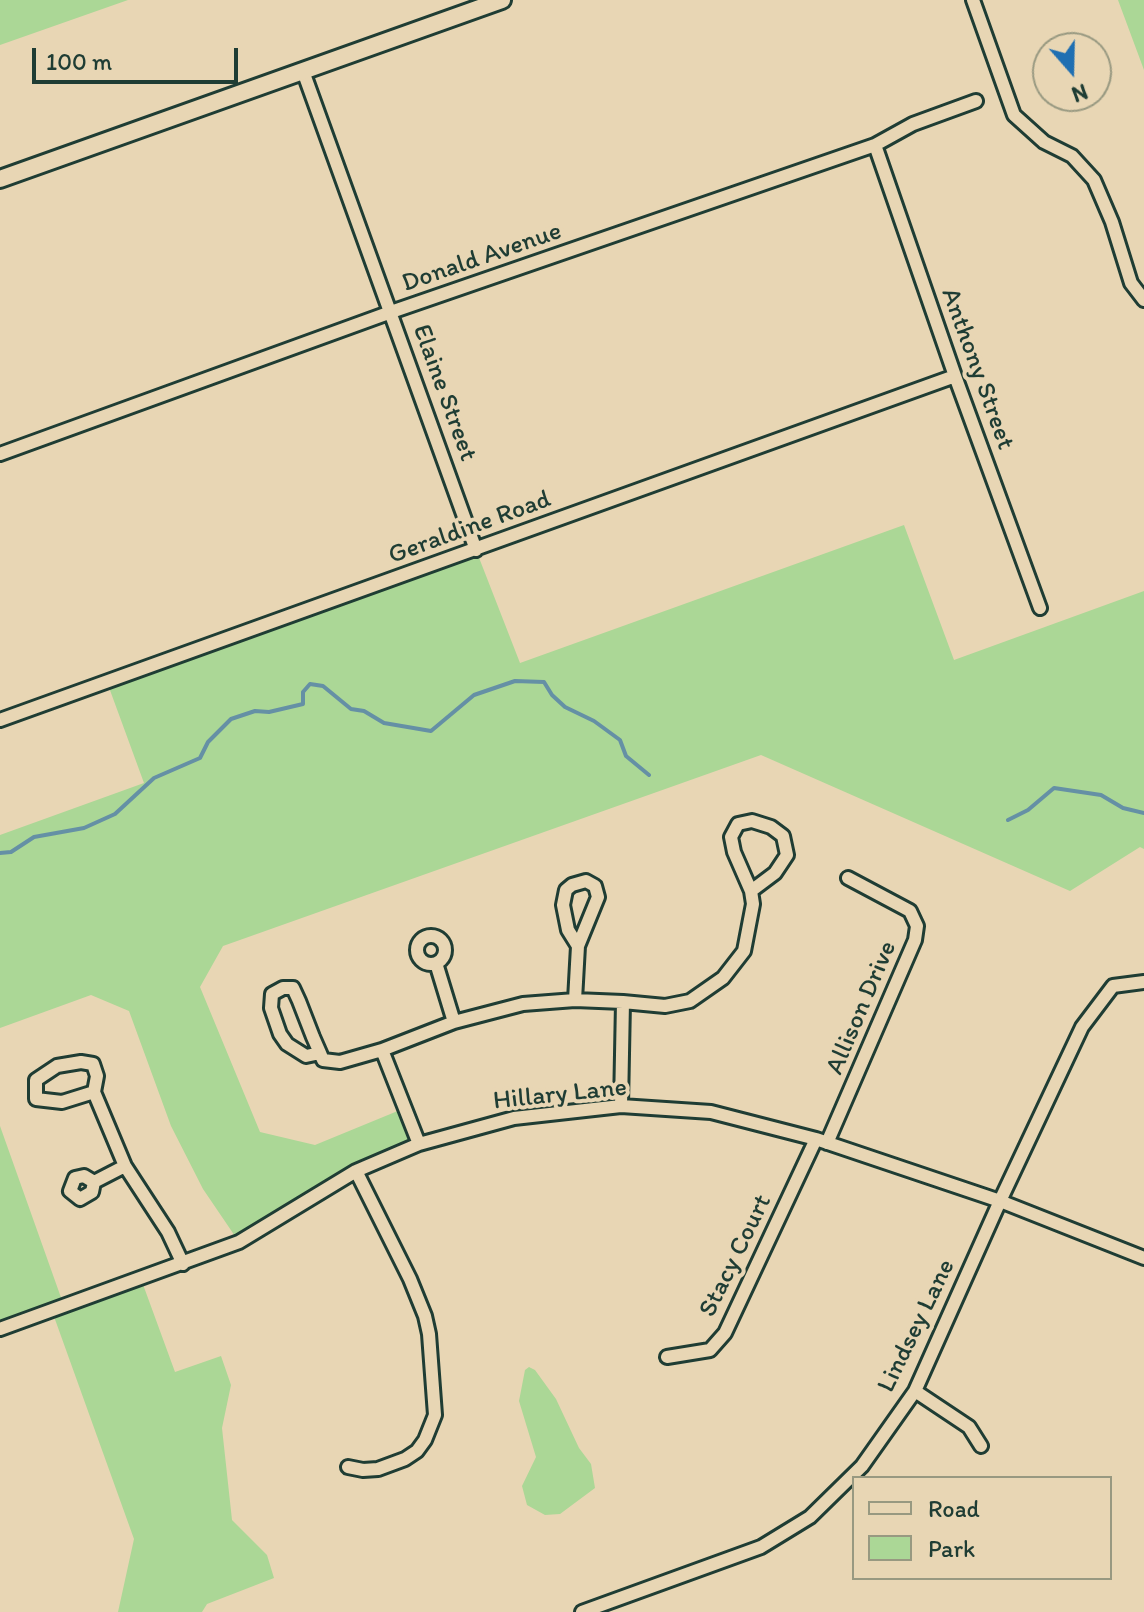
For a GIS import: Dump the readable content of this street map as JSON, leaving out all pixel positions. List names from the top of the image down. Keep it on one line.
{"streets":{"street":["Donald Avenue","Anthony Street","Elaine Street","Geraldine Road","Allison Drive","Hillary Lane","Stacy Court","Lindsey Lane"]},"crossings":[["Donald Avenue","Anthony Street"],["Donald Avenue","Elaine Street"],["Anthony Street","Geraldine Road"],["Elaine Street","Geraldine Road"],["Allison Drive","Hillary Lane"],["Allison Drive","Stacy Court"],["Hillary Lane","Stacy Court"],["Hillary Lane","Lindsey Lane"]],"legend":["Road","Park"],"scale_bar":"100 m","north":"bottom"}
